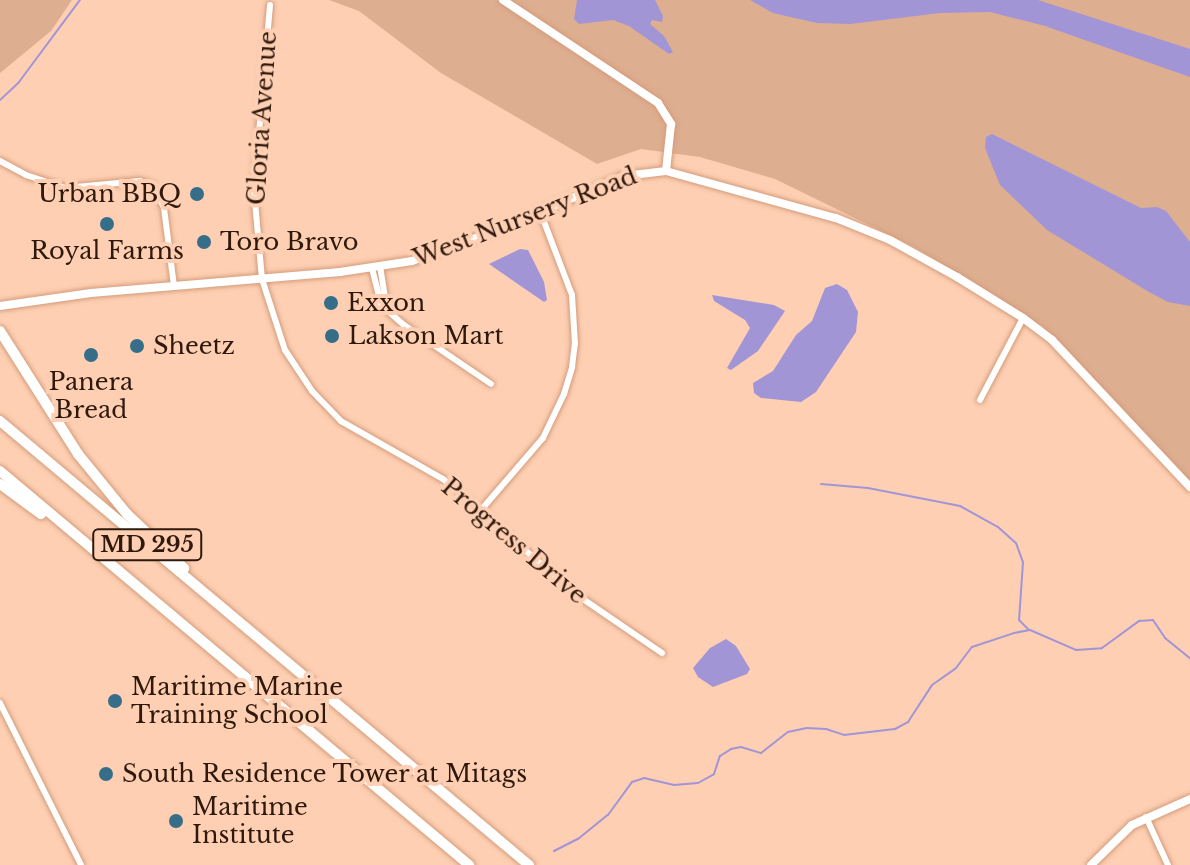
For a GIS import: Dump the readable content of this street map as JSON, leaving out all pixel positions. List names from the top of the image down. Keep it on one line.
{"streets":{"highway":["MD 295"],"main road":["West Nursery Road"],"street":["Gloria Avenue","Progress Drive"]},"crossings":[["Gloria Avenue","West Nursery Road"],["Gloria Avenue","Progress Drive"],["West Nursery Road","Progress Drive"]],"places":["Urban BBQ","Royal Farms","Toro Bravo","Exxon","Lakson Mart","Sheetz","Panera Bread","Maritime Marine Training School","South Residence Tower at Mitags","Maritime Institute"]}
